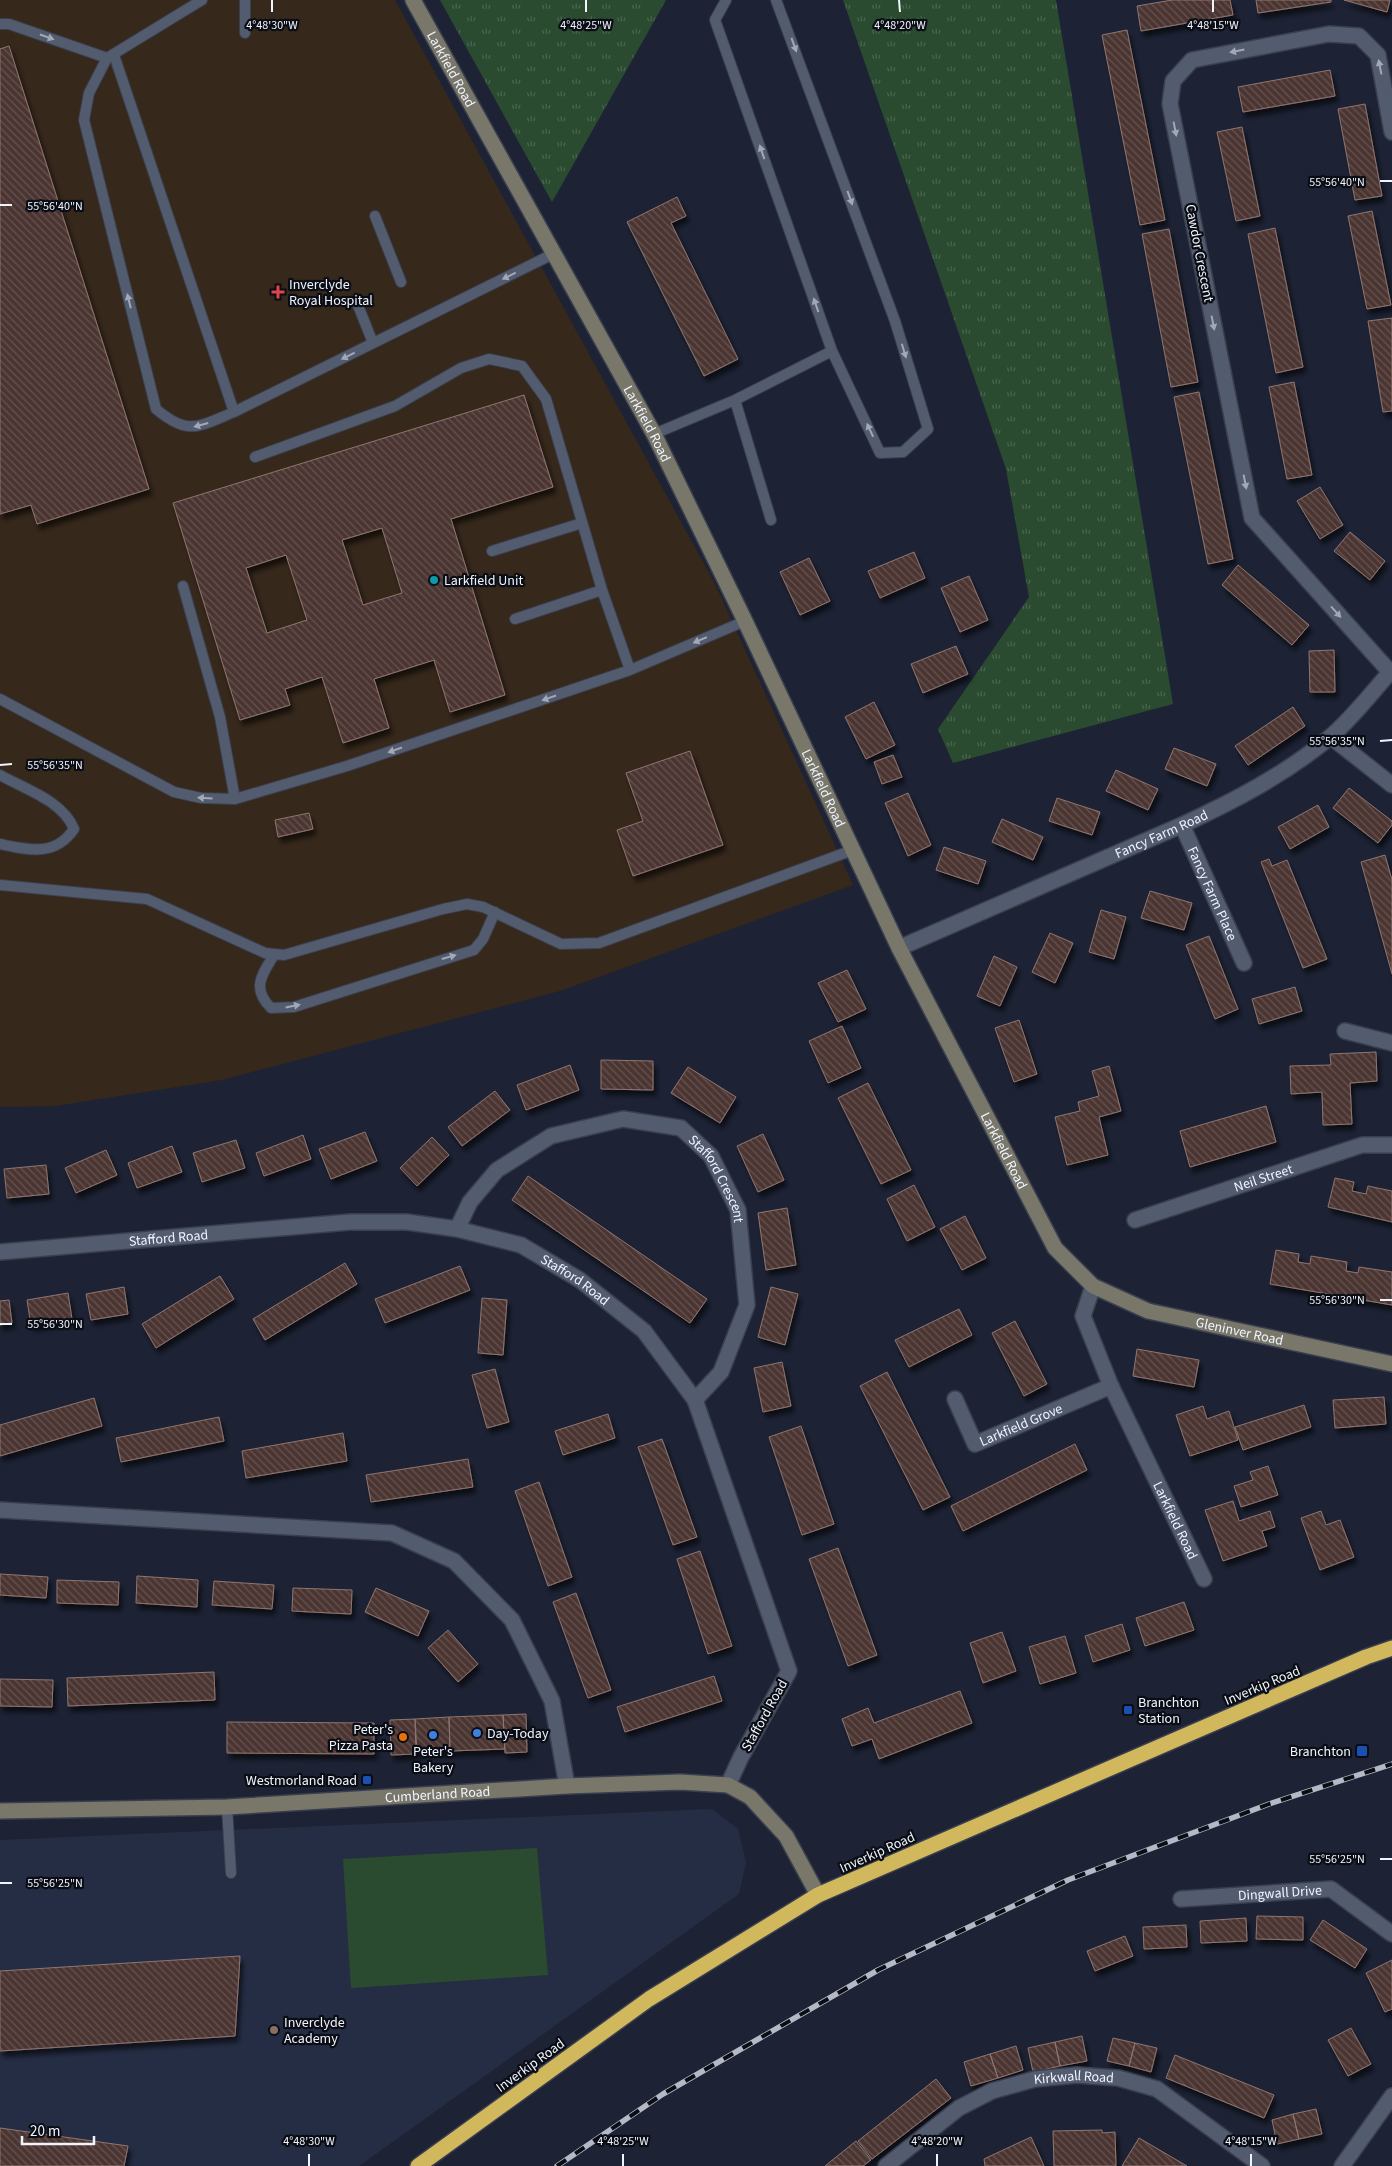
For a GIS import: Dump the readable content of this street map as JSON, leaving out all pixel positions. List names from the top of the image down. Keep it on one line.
{"streets":{"highway":["Inverkip Road"],"street":["Larkfield Road","Cawdor Crescent","Fancy Farm Road","Fancy Farm Place","Neil Street","Stafford Crescent","Stafford Road","Gleninver Road","Larkfield Grove","Cumberland Road","Dingwall Drive","Kirkwall Road"]},"crossings":[["Larkfield Road","Fancy Farm Road"],["Larkfield Road","Gleninver Road"],["Larkfield Road","Larkfield Grove"],["Cawdor Crescent","Fancy Farm Road"],["Fancy Farm Road","Fancy Farm Place"],["Stafford Crescent","Stafford Road"],["Stafford Road","Cumberland Road"],["Inverkip Road","Cumberland Road"]],"places":{"health":["Inverclyde Royal Hospital"],"other":["Larkfield Unit","Day-Today","Peter's Bakery","Peter's Pizza Pasta","Inverclyde Academy"],"transit":["Branchton Station","Branchton","Westmorland Road"]},"scale_bar":"20 m","coordinates":["4°48'30\"W","4°48'25\"W","4°48'20\"W","4°48'15\"W","55°56'40\"N","55°56'35\"N","55°56'30\"N","55°56'25\"N"]}
